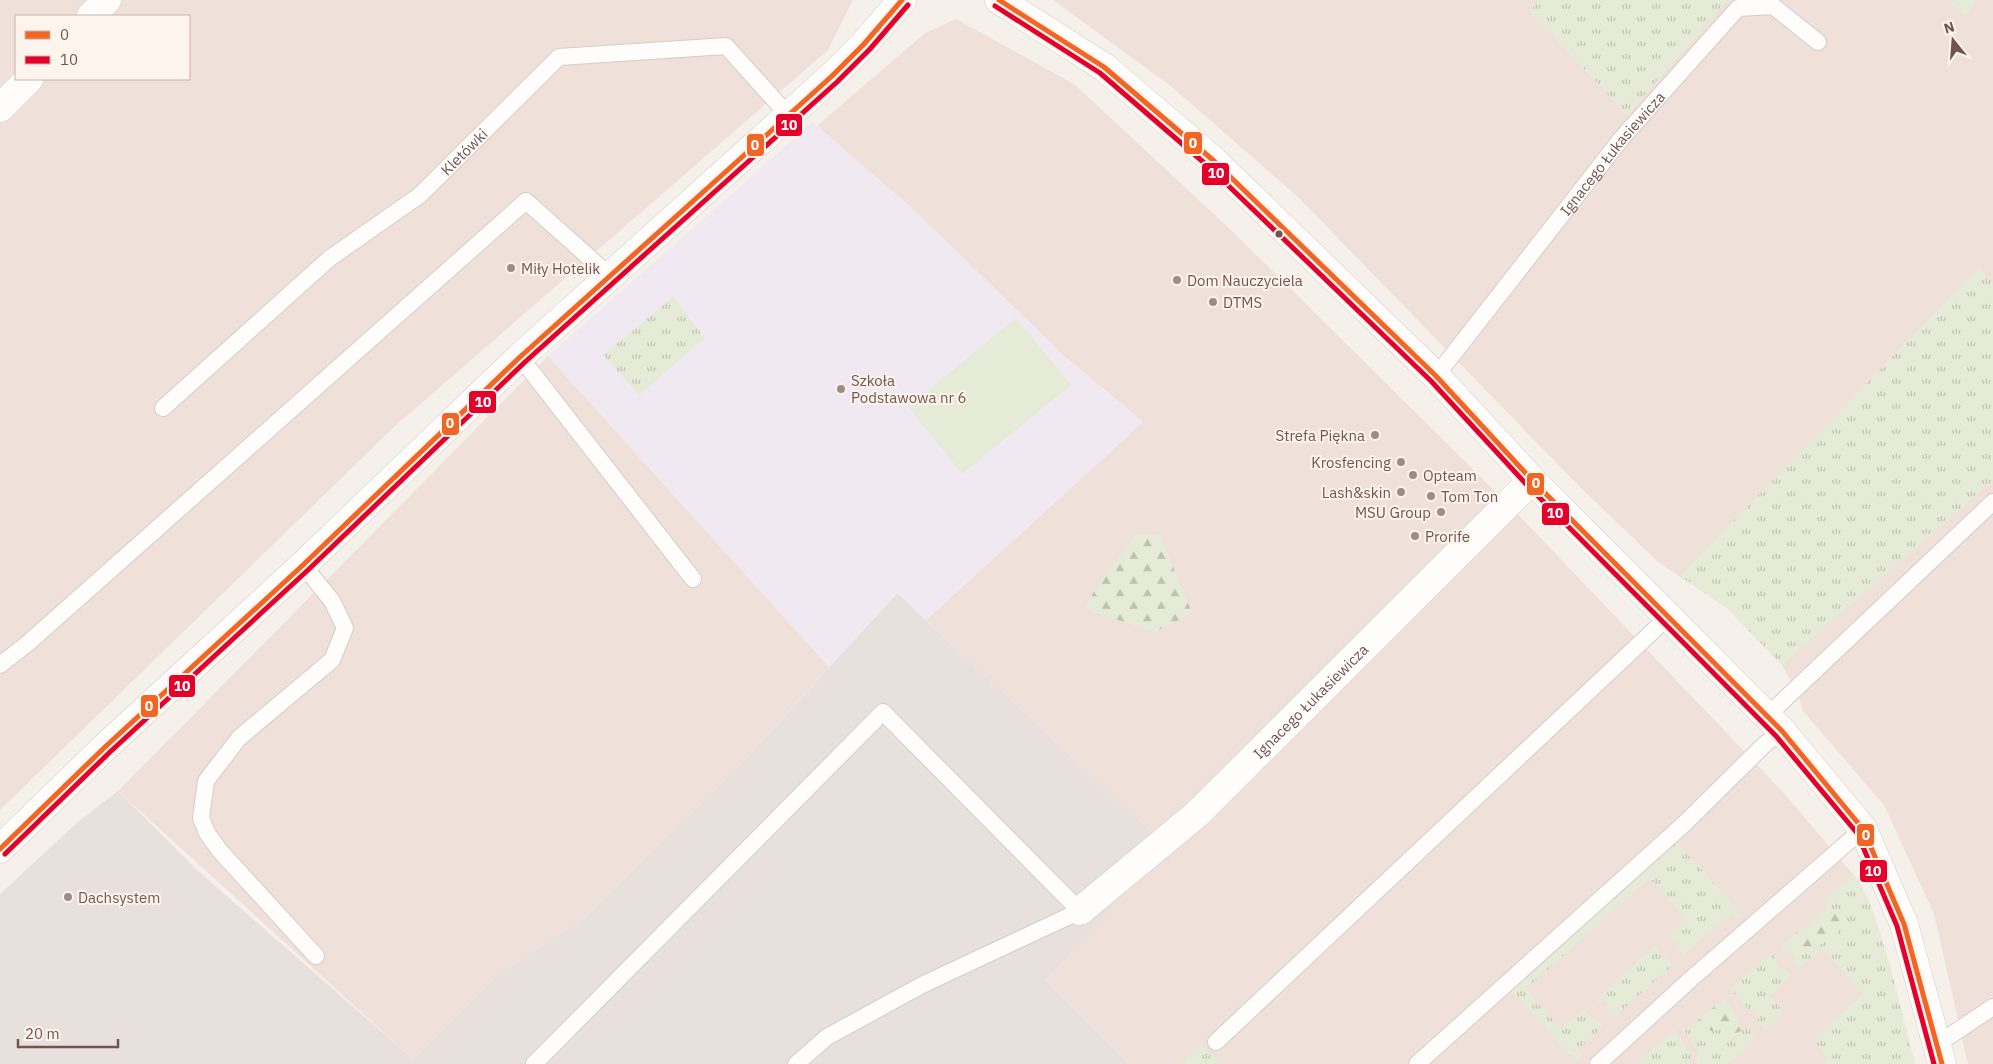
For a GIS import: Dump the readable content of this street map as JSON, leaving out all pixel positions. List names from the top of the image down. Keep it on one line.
{"streets":{"street":["Ignacego Łukasiewicza"],"lane":["Kletówki"]},"places":["Miły Hotelik","Dom Nauczyciela","DTMS","Szkoła Podstawowa nr 6","Strefa Piękna","Krosfencing","Opteam","Lash&skin","Tom Ton","MSU Group","Prorife","Dachsystem"],"lines":["transit line 0","transit line 10"],"legend":["0","10"],"scale_bar":"20 m","north":"top"}
